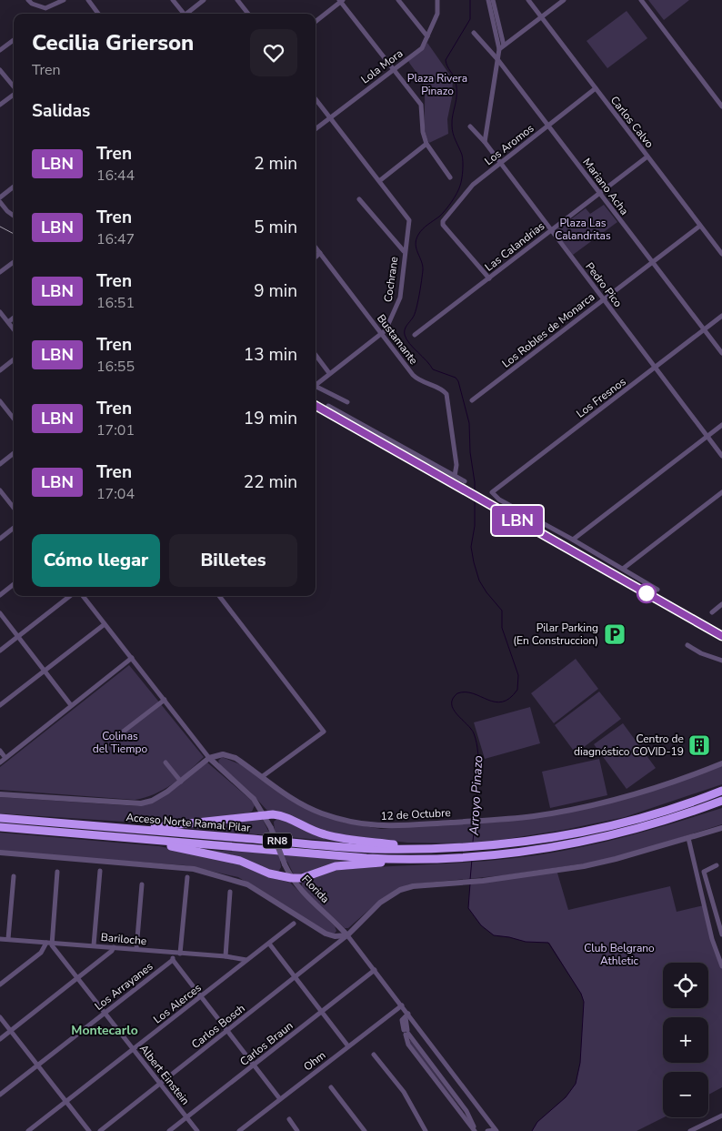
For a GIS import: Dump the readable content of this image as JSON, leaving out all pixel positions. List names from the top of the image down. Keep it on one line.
{"streets":{"highway":["Acceso Norte Ramal Pilar","RN8"],"street":["Lola Mora","Carlos Calvo","Los Aromos","Mariano Acha","Las Calandrias","Cochrane","Pedro Pico","Los Robles de Monarca","Bustamante","Los Fresnos","12 de Octubre","Florida","Bariloche","Los Arrayanes","Los Alerces","Carlos Bosch","Carlos Braun","Ohm","Albert Einstein"]},"crossings":[["Carlos Calvo","Los Aromos"],["Carlos Calvo","Las Calandrias"],["Carlos Calvo","Los Robles de Monarca"],["Los Aromos","Mariano Acha"],["Los Aromos","Las Calandrias"],["Los Aromos","Pedro Pico"],["Mariano Acha","Las Calandrias"],["Mariano Acha","Los Robles de Monarca"],["Mariano Acha","Los Fresnos"],["Las Calandrias","Pedro Pico"],["Cochrane","Bustamante"],["Pedro Pico","Los Robles de Monarca"],["Pedro Pico","Los Fresnos"],["12 de Octubre","Florida"],["Florida","Carlos Bosch"],["Florida","Carlos Braun"],["Florida","Ohm"],["Bariloche","Los Alerces"],["Bariloche","Albert Einstein"],["Los Arrayanes","Albert Einstein"],["Los Alerces","Albert Einstein"],["Carlos Bosch","Albert Einstein"],["Carlos Braun","Albert Einstein"]],"districts":["Montecarlo"],"water":["Arroyo Pinazo"],"parks":["Plaza Rivera Pinazo","Plaza Las Calandritas","Colinas del Tiempo","Club Belgrano Athletic"],"places":{"parking":["Pilar Parking (En Construccion)"],"building":["Centro de diagnóstico COVID-19"]},"page":{"on_map":"LBN","heading":[["Cecilia Grierson","Tren"],"Salidas"],"list":[{"mark":"LBN","name":"Tren","note":"16:44","value":"2 min"},{"mark":"LBN","name":"Tren","note":"16:47","value":"5 min"},{"mark":"LBN","name":"Tren","note":"16:51","value":"9 min"},{"mark":"LBN","name":"Tren","note":"16:55","value":"13 min"},{"mark":"LBN","name":"Tren","note":"17:01","value":"19 min"},{"mark":"LBN","name":"Tren","note":"17:04","value":"22 min"}],"buttons":["Cómo llegar","Billetes"],"map_buttons":["+","−"]}}
